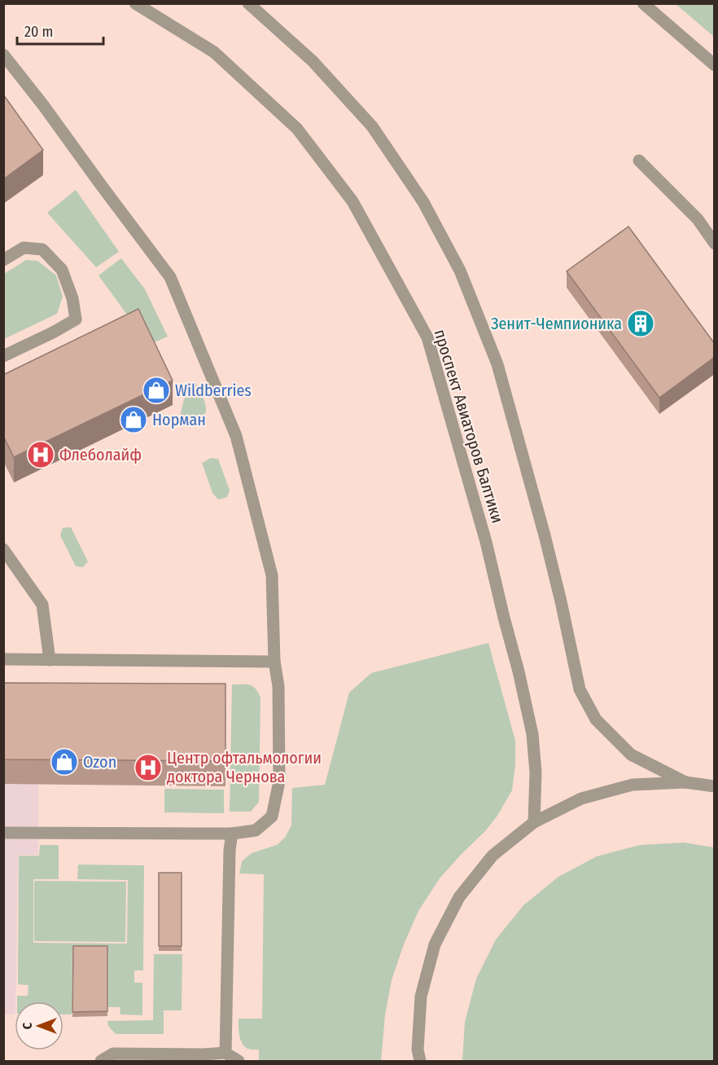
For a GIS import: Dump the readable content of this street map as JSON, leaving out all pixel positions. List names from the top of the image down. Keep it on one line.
{"streets":{"street":["проспект Авиаторов Балтики"]},"places":{"building":["Зенит-Чемпионика"],"shop":["Wildberries","Норман","Ozon"],"hospital":["Флеболайф","Центр офтальмологии доктора Чернова"]},"scale_bar":"20 m","north":"left"}
